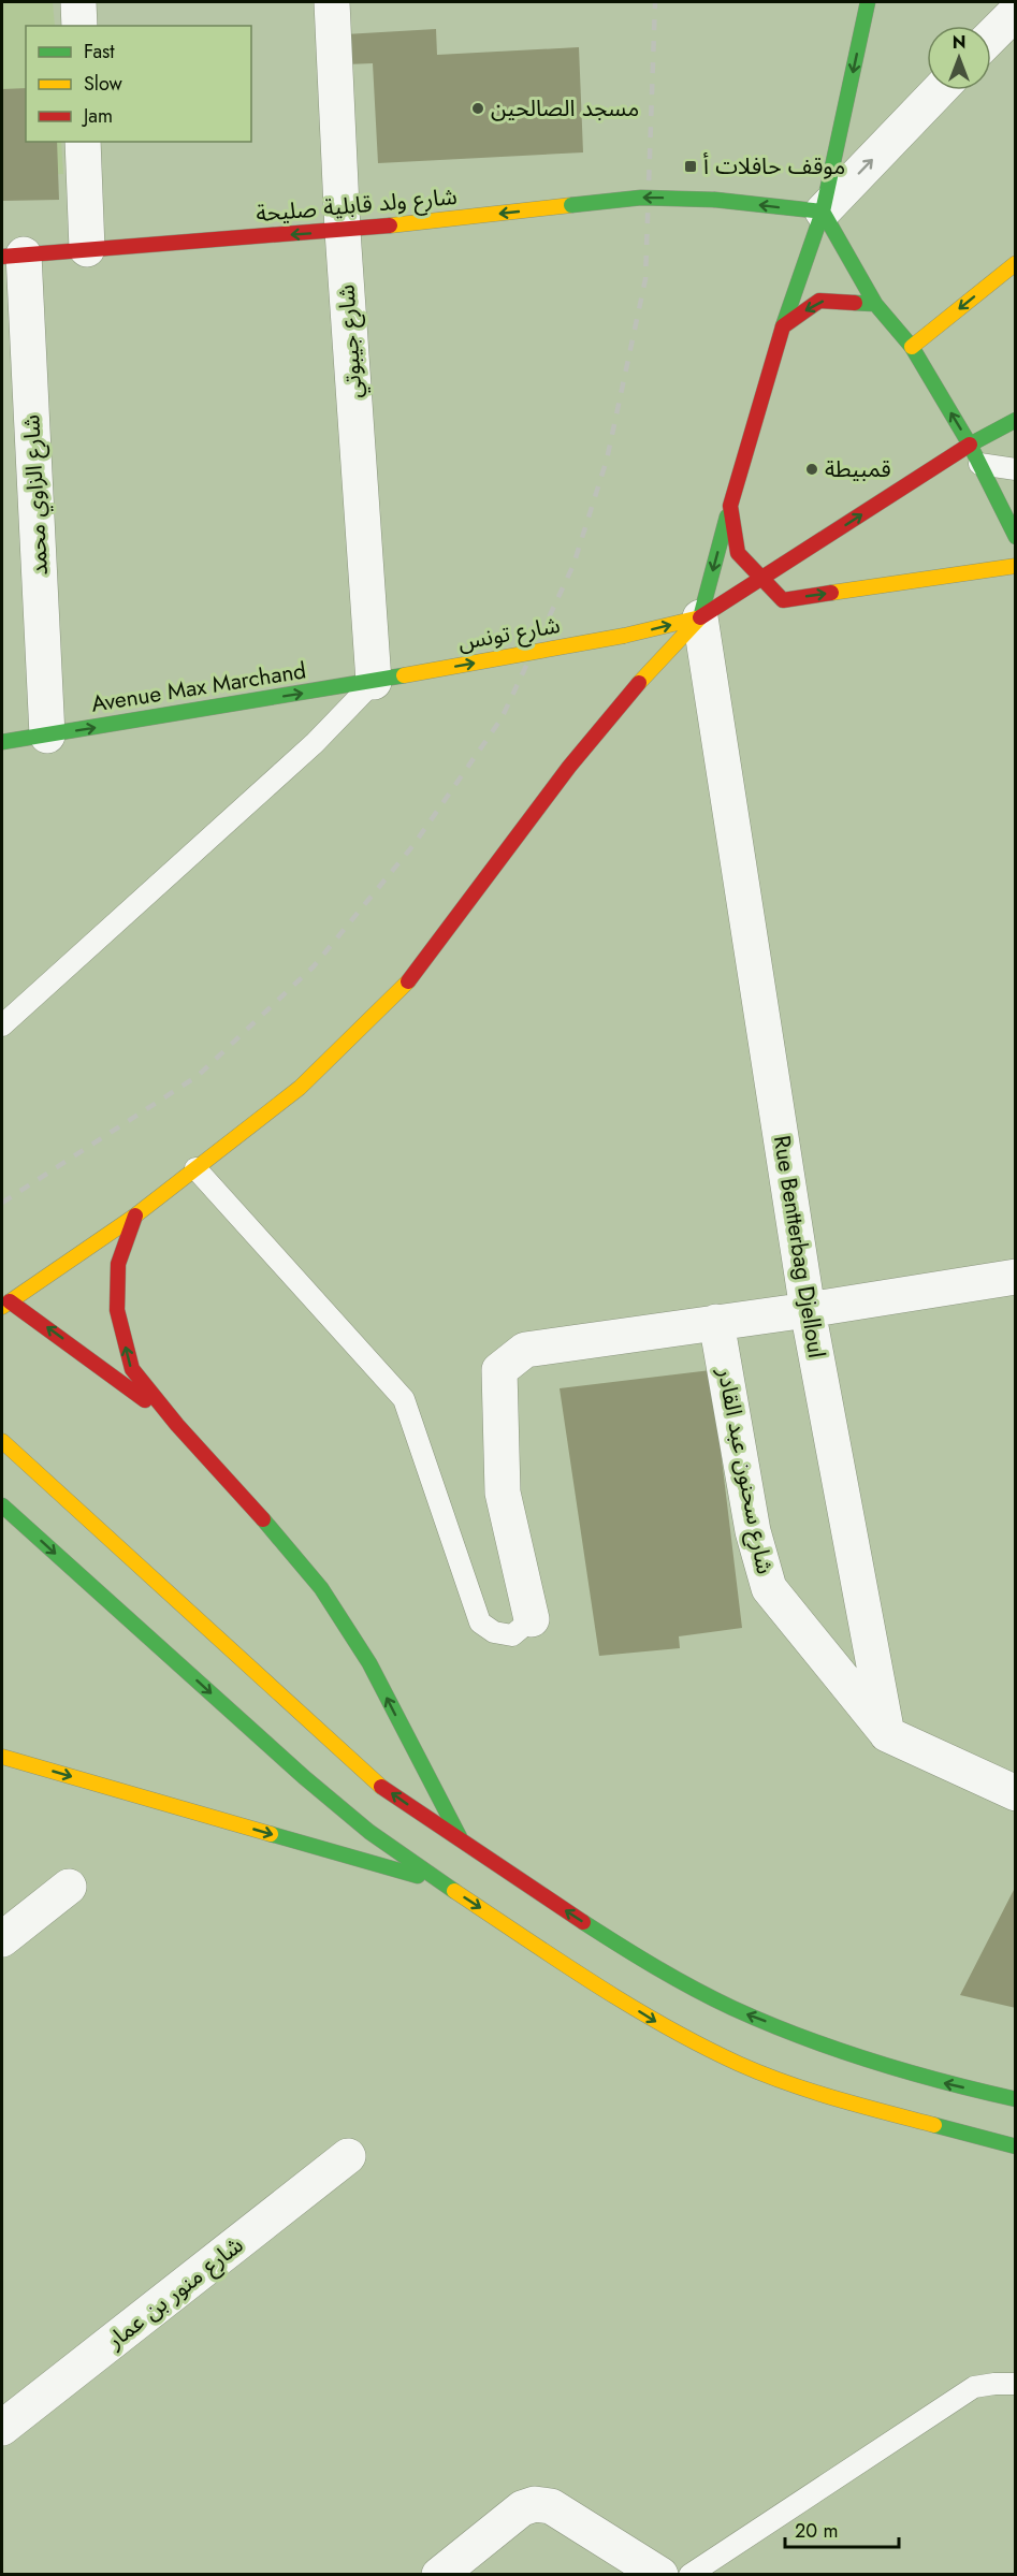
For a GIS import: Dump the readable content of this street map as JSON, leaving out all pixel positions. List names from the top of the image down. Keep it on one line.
{"streets":{"main road":["شارع ولد قابلية صليحة","شارع تونس","Avenue Max Marchand"],"street":["شارع جيبوتي","شارع الزاوي محمد","Rue Bentterbag Djelloul","شارع سحنون عبد القادر","شارع منور بن عمار"]},"crossings":[["شارع ولد قابلية صليحة","شارع جيبوتي"],["شارع ولد قابلية صليحة","شارع الزاوي محمد"],["شارع جيبوتي","شارع تونس"],["شارع جيبوتي","Avenue Max Marchand"],["شارع الزاوي محمد","Avenue Max Marchand"],["شارع تونس","Avenue Max Marchand"],["شارع تونس","Rue Bentterbag Djelloul"],["Rue Bentterbag Djelloul","شارع سحنون عبد القادر"]],"one_way":["شارع ولد قابلية صليحة","شارع تونس","Avenue Max Marchand"],"places":{"other":["مسجد الصالحين","قمبيطة"],"transit":["موقف حافلات أ"]},"legend":["Fast","Slow","Jam"],"scale_bar":"20 m","north":"top"}
